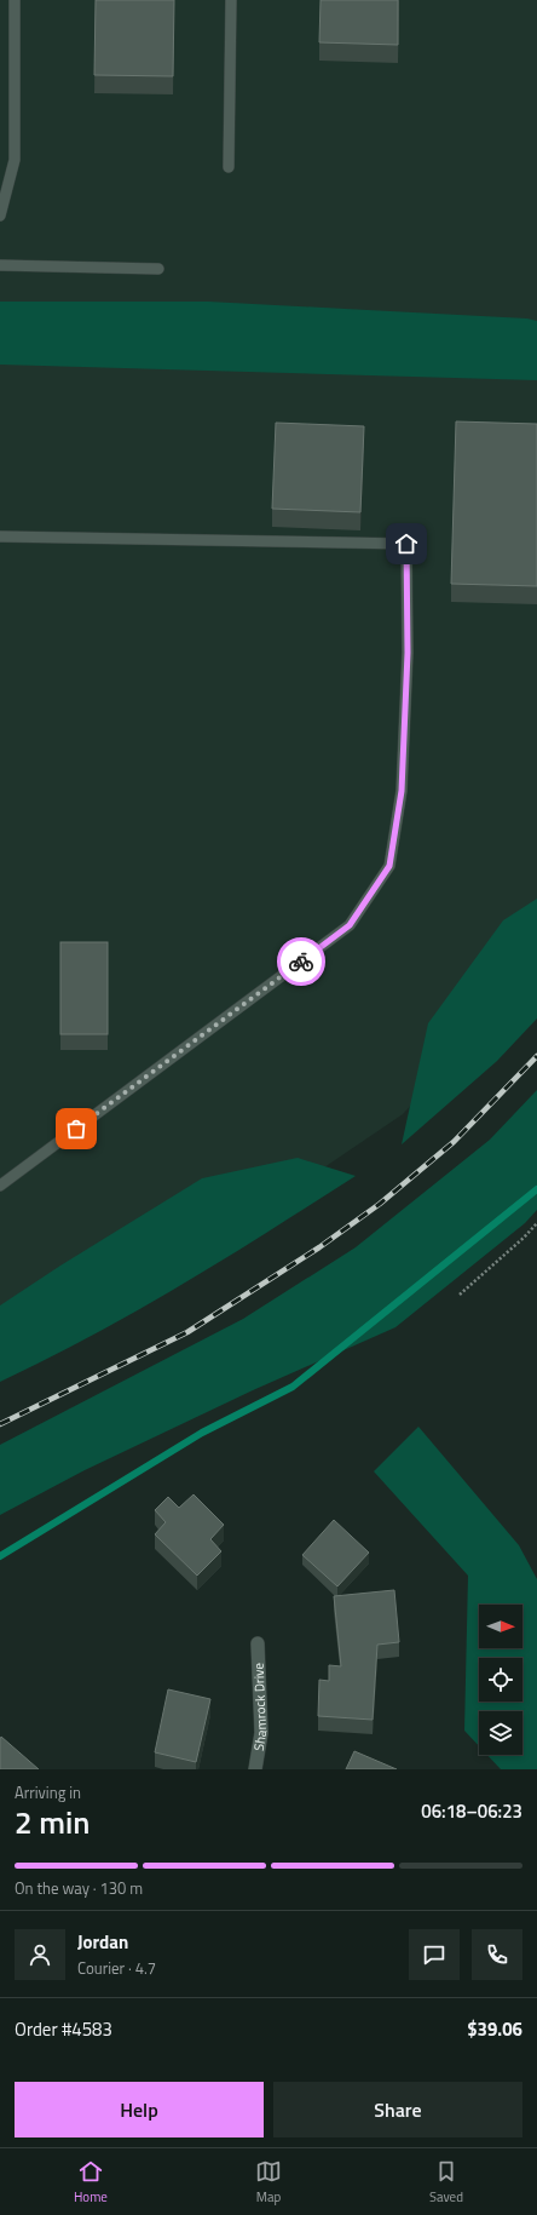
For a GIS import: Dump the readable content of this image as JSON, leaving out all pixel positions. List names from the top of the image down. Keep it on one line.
{"streets":{"street":["Shamrock Drive"]},"north":"right","page":{"heading":["2 min","Arriving in","06:18–06:23"],"panel":["Jordan","Courier · 4.7","Order #4583","$39.06"],"bar":"On the way · 130 m","buttons":["Help","Share"],"tabs":["Home","Map","Saved"]}}
